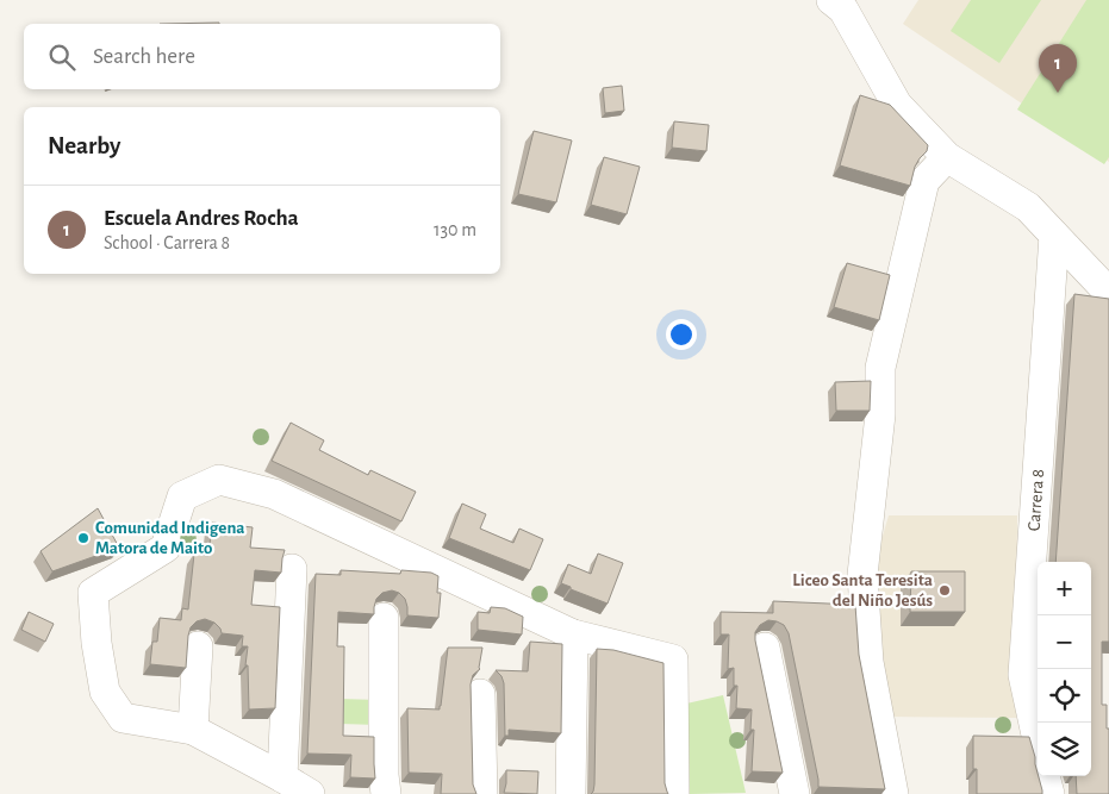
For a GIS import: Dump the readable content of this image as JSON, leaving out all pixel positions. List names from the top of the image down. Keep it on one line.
{"streets":{"street":["Carrera 8"]},"places":["Comunidad Indigena Matora de Maito","Liceo Santa Teresita del Niño Jesús"],"page":{"search":"Search here","pins":"1","heading":"Nearby","list":[{"mark":"1","name":"Escuela Andres Rocha","note":"School · Carrera 8","value":"130 m"}],"map_buttons":["+","−"]}}
